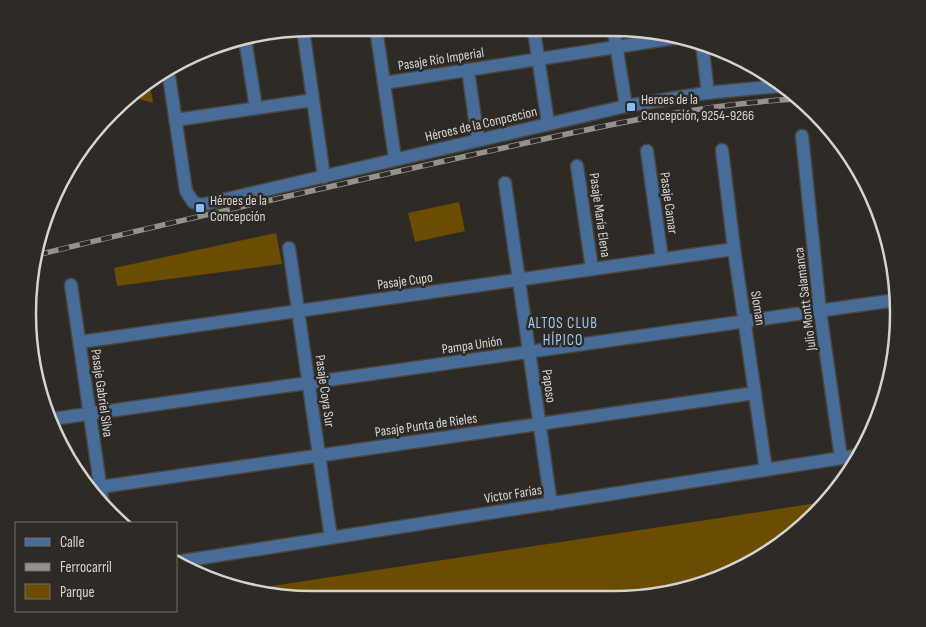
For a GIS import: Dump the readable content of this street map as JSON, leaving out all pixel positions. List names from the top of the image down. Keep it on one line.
{"streets":{"street":["Pasaje Río Imperial","Héroes de la Conpcecion","Pasaje Camar","Pasaje María Elena","Pasaje Cupo","Julio Montt Salamanca","Sloman","Pampa Unión","Paposo","Pasaje Coya Sur","Pasaje Gabriel Silva","Pasaje Punta de Rieles","Víctor Farías"]},"crossings":[["Pasaje Camar","Pasaje Cupo"],["Pasaje María Elena","Pasaje Cupo"],["Pasaje Cupo","Sloman"],["Pasaje Cupo","Paposo"],["Pasaje Cupo","Pasaje Coya Sur"],["Pasaje Cupo","Pasaje Gabriel Silva"],["Julio Montt Salamanca","Pampa Unión"],["Julio Montt Salamanca","Víctor Farías"],["Sloman","Pampa Unión"],["Sloman","Pasaje Punta de Rieles"],["Sloman","Víctor Farías"],["Pampa Unión","Paposo"],["Pampa Unión","Pasaje Coya Sur"],["Pampa Unión","Pasaje Gabriel Silva"],["Paposo","Pasaje Punta de Rieles"],["Paposo","Víctor Farías"],["Pasaje Coya Sur","Pasaje Punta de Rieles"],["Pasaje Coya Sur","Víctor Farías"],["Pasaje Gabriel Silva","Pasaje Punta de Rieles"]],"districts":["ALTOS CLUB HÍPICO"],"places":{"transit":["Heroes de la Concepción, 9254-9266","Héroes de la Concepción"]},"legend":["Calle","Ferrocarril","Parque"]}
